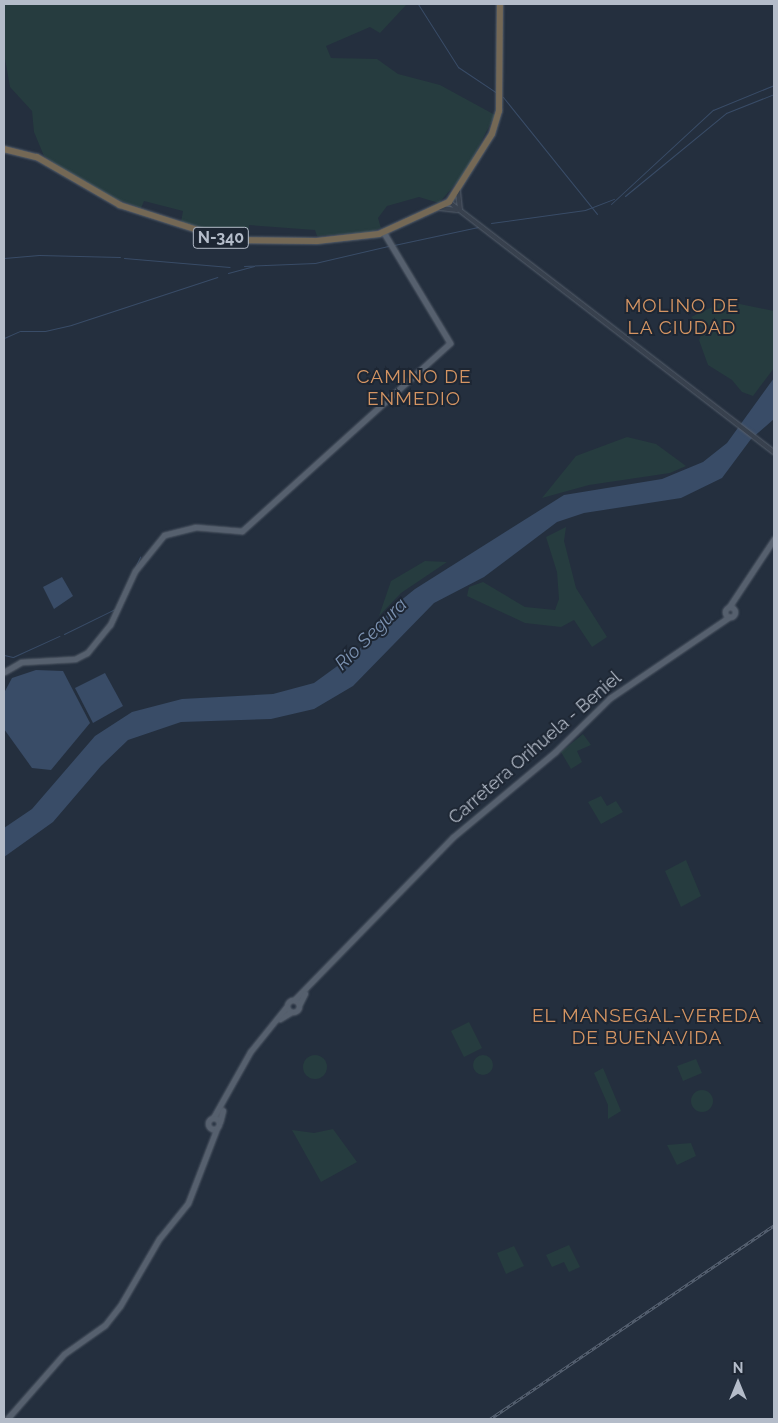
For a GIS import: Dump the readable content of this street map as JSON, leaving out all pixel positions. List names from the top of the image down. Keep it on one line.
{"streets":{"highway":["N-340"],"main road":["Carretera Orihuela - Beniel"]},"districts":["MOLINO DE LA CIUDAD","CAMINO DE ENMEDIO","EL MANSEGAL-VEREDA DE BUENAVIDA"],"water":["Río Segura"],"north":"top"}
